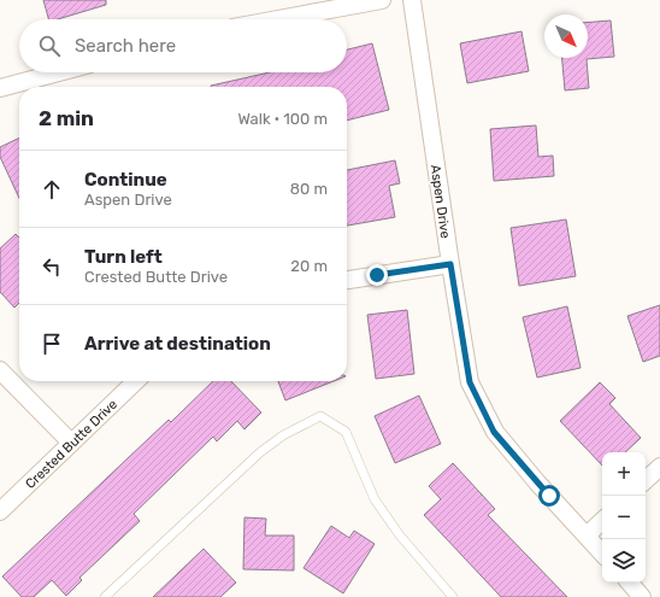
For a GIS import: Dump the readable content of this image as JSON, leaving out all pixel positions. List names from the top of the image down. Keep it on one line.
{"streets":{"street":["Aspen Drive","Crested Butte Drive"]},"north":"bottom right","page":{"search":"Search here","heading":["2 min","Walk · 100 m"],"list":[["Continue","Aspen Drive","80 m"],["Turn left","Crested Butte Drive","20 m"],"Arrive at destination"],"map_buttons":["+","−"]}}
